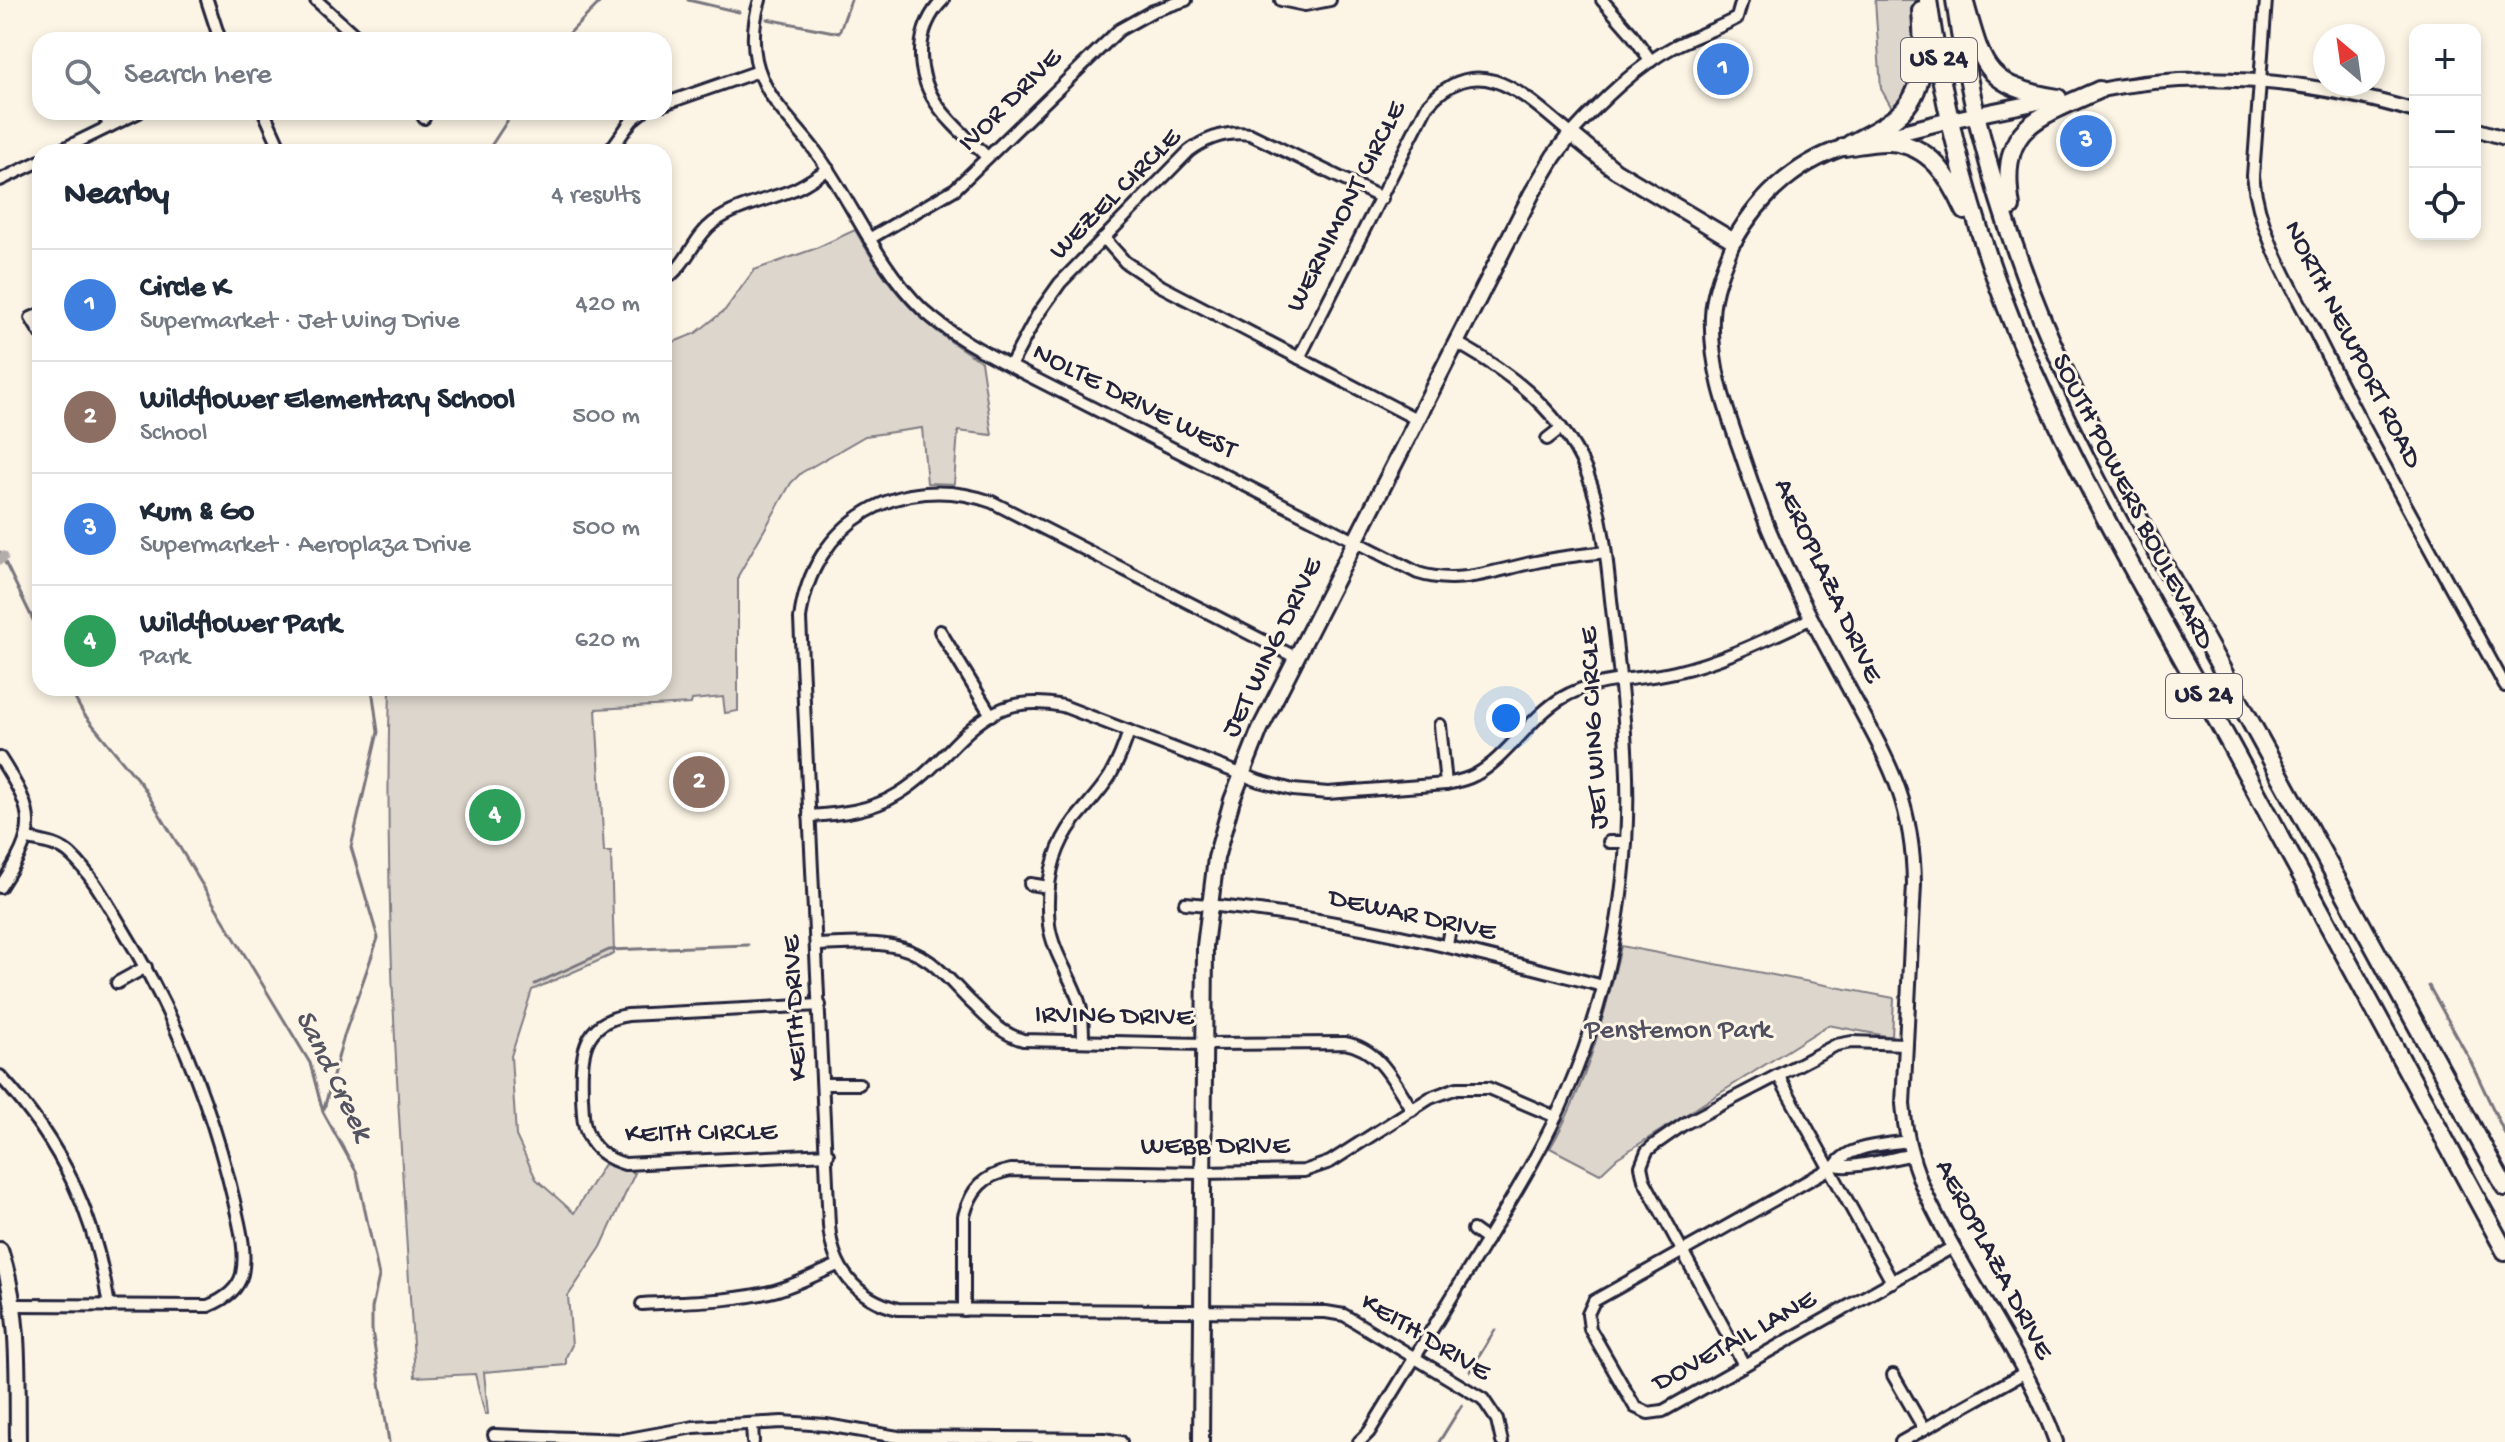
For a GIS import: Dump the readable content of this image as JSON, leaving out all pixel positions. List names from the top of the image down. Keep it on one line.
{"streets":{"highway":["US 24","SOUTH POWERS BOULEVARD"],"main road":["WERNIMONT CIRCLE","AEROPLAZA DRIVE","JET WING DRIVE"],"street":["IVOR DRIVE","WEZEL CIRCLE","NORTH NEWPORT ROAD","NOLTE DRIVE WEST","JET WING CIRCLE","DEWAR DRIVE","KEITH DRIVE","IRVING DRIVE","KEITH CIRCLE","WEBB DRIVE","DOVETAIL LANE"]},"crossings":[["IVOR DRIVE","NOLTE DRIVE WEST"],["WEZEL CIRCLE","WERNIMONT CIRCLE"],["WEZEL CIRCLE","NOLTE DRIVE WEST"],["WERNIMONT CIRCLE","AEROPLAZA DRIVE"],["WERNIMONT CIRCLE","JET WING DRIVE"],["NORTH NEWPORT ROAD","AEROPLAZA DRIVE"],["NOLTE DRIVE WEST","JET WING DRIVE"],["NOLTE DRIVE WEST","JET WING CIRCLE"],["SOUTH POWERS BOULEVARD","AEROPLAZA DRIVE"],["AEROPLAZA DRIVE","DOVETAIL LANE"],["JET WING DRIVE","JET WING CIRCLE"],["JET WING DRIVE","DEWAR DRIVE"],["JET WING DRIVE","KEITH DRIVE"],["JET WING DRIVE","IRVING DRIVE"],["JET WING DRIVE","WEBB DRIVE"],["JET WING CIRCLE","DEWAR DRIVE"],["JET WING CIRCLE","KEITH DRIVE"],["JET WING CIRCLE","WEBB DRIVE"],["KEITH DRIVE","IRVING DRIVE"],["KEITH DRIVE","KEITH CIRCLE"],["KEITH DRIVE","WEBB DRIVE"],["IRVING DRIVE","WEBB DRIVE"]],"water":["Sand Creek"],"parks":["Penstemon Park"],"north":"top left","page":{"map_buttons":["+","−"],"search":"Search here","pins":["1","3","2","4"],"heading":["Nearby","4 results"],"list":[{"mark":"1","name":"Circle K","note":"Supermarket · Jet Wing Drive","value":"420 m"},{"mark":"2","name":"Wildflower Elementary School","note":"School","value":"500 m"},{"mark":"3","name":"Kum & Go","note":"Supermarket · Aeroplaza Drive","value":"500 m"},{"mark":"4","name":"Wildflower Park","note":"Park","value":"620 m"}]}}
